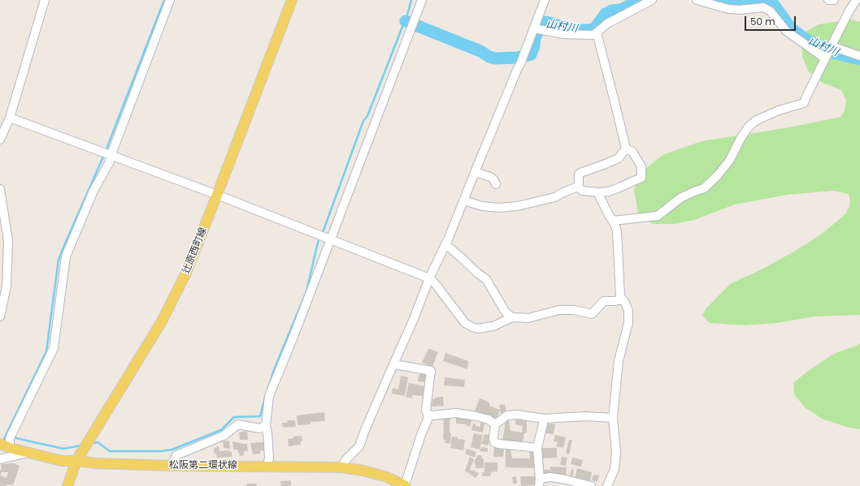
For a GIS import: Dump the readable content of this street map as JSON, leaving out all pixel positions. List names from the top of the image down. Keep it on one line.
{"streets":{"main road":["辻原西町線","松阪第二環状線"]},"crossings":[["辻原西町線","松阪第二環状線"]],"water":["山村川"],"scale_bar":"50 m"}
